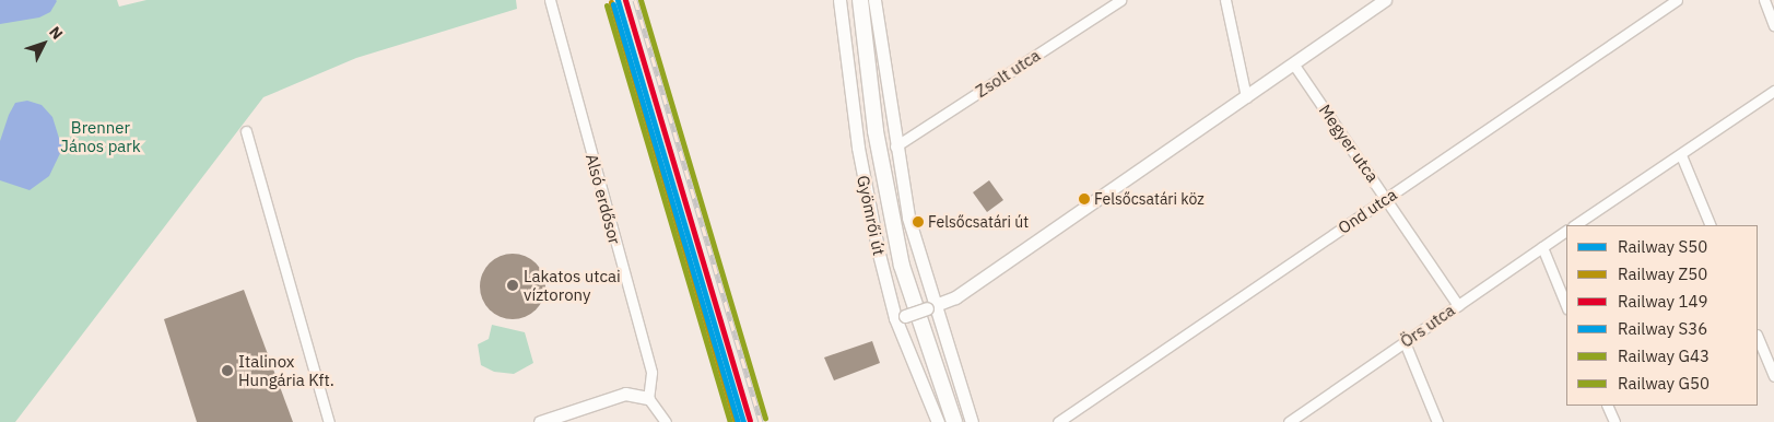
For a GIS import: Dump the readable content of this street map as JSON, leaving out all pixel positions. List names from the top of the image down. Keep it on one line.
{"streets":{"street":["Zsolt utca","Megyer utca","Alsó erdősor","Ond utca","Gyömrői út","Örs utca"]},"crossings":[["Megyer utca","Ond utca"],["Megyer utca","Örs utca"]],"parks":["Brenner János park"],"places":["Felsőcsatári köz","Felsőcsatári út","Lakatos utcai víztorony","Italinox Hungária Kft."],"lines":["rail line S50","rail line 149","rail line G43","rail line Z50","rail line S36","rail line G50"],"legend":["Railway S50","Railway Z50","Railway 149","Railway S36","Railway G43","Railway G50"],"north":"top right"}
